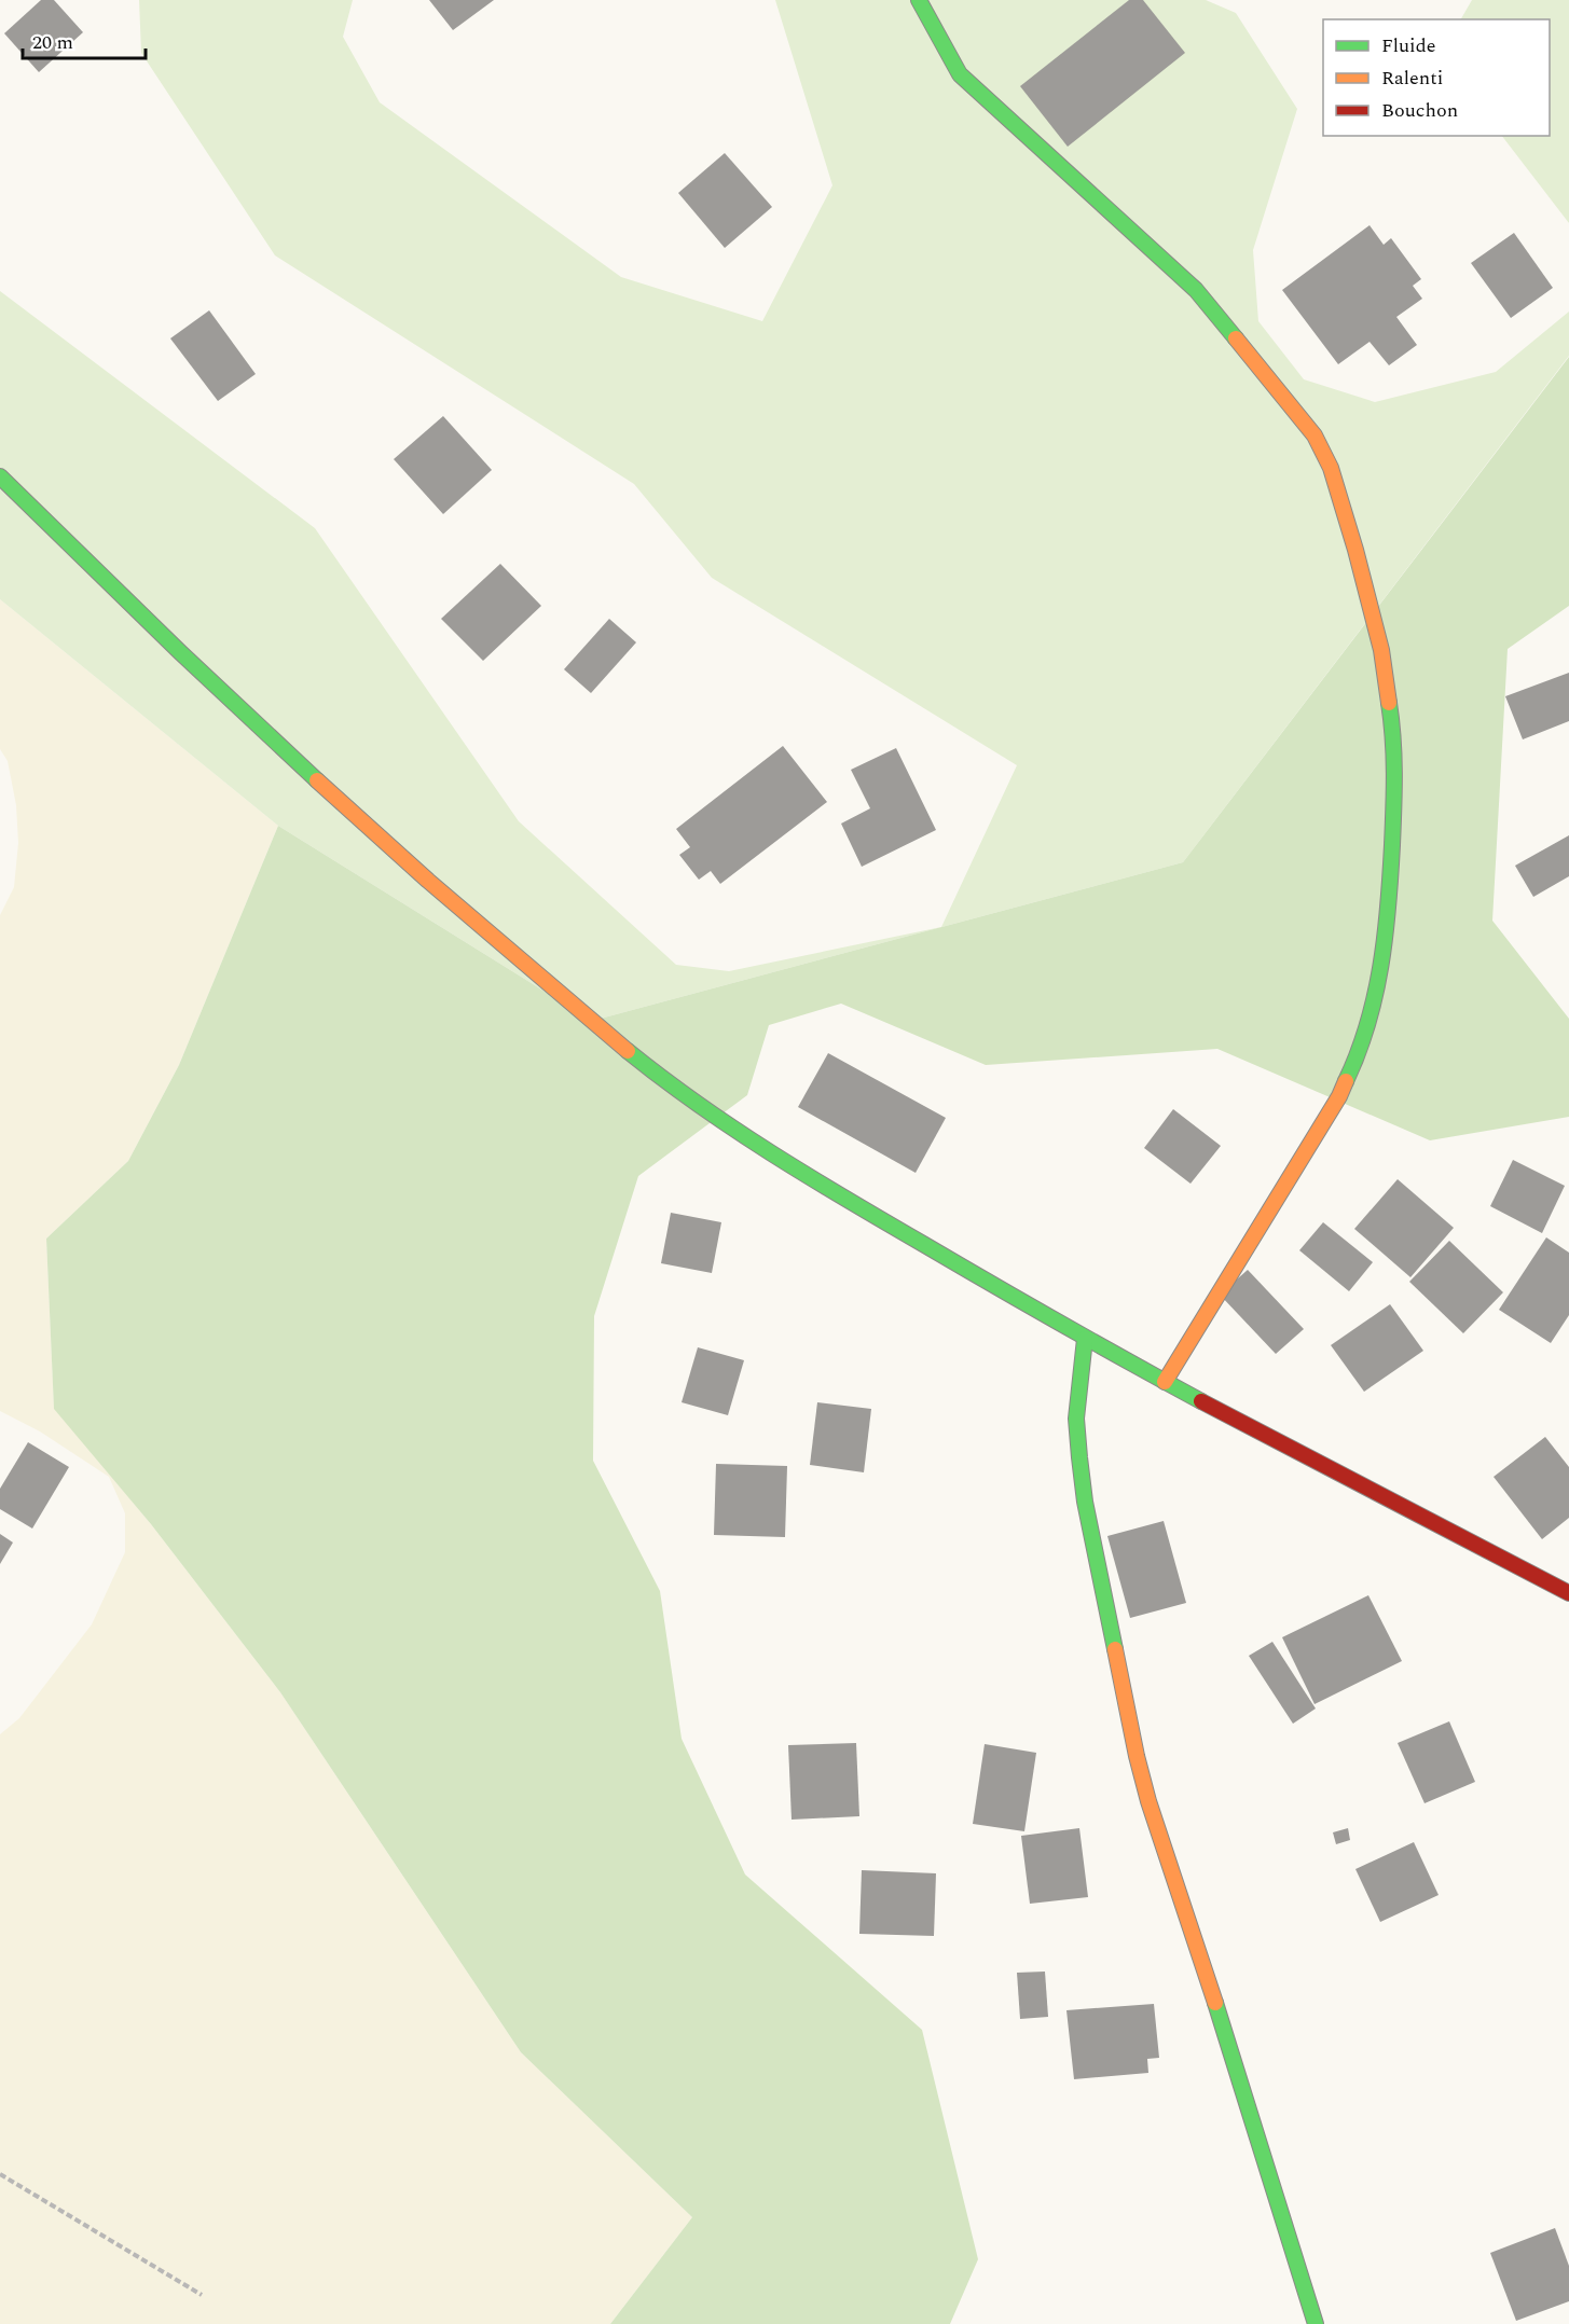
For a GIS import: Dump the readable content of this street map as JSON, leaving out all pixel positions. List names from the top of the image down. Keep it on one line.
{"legend":["Fluide","Ralenti","Bouchon"],"scale_bar":"20 m"}
